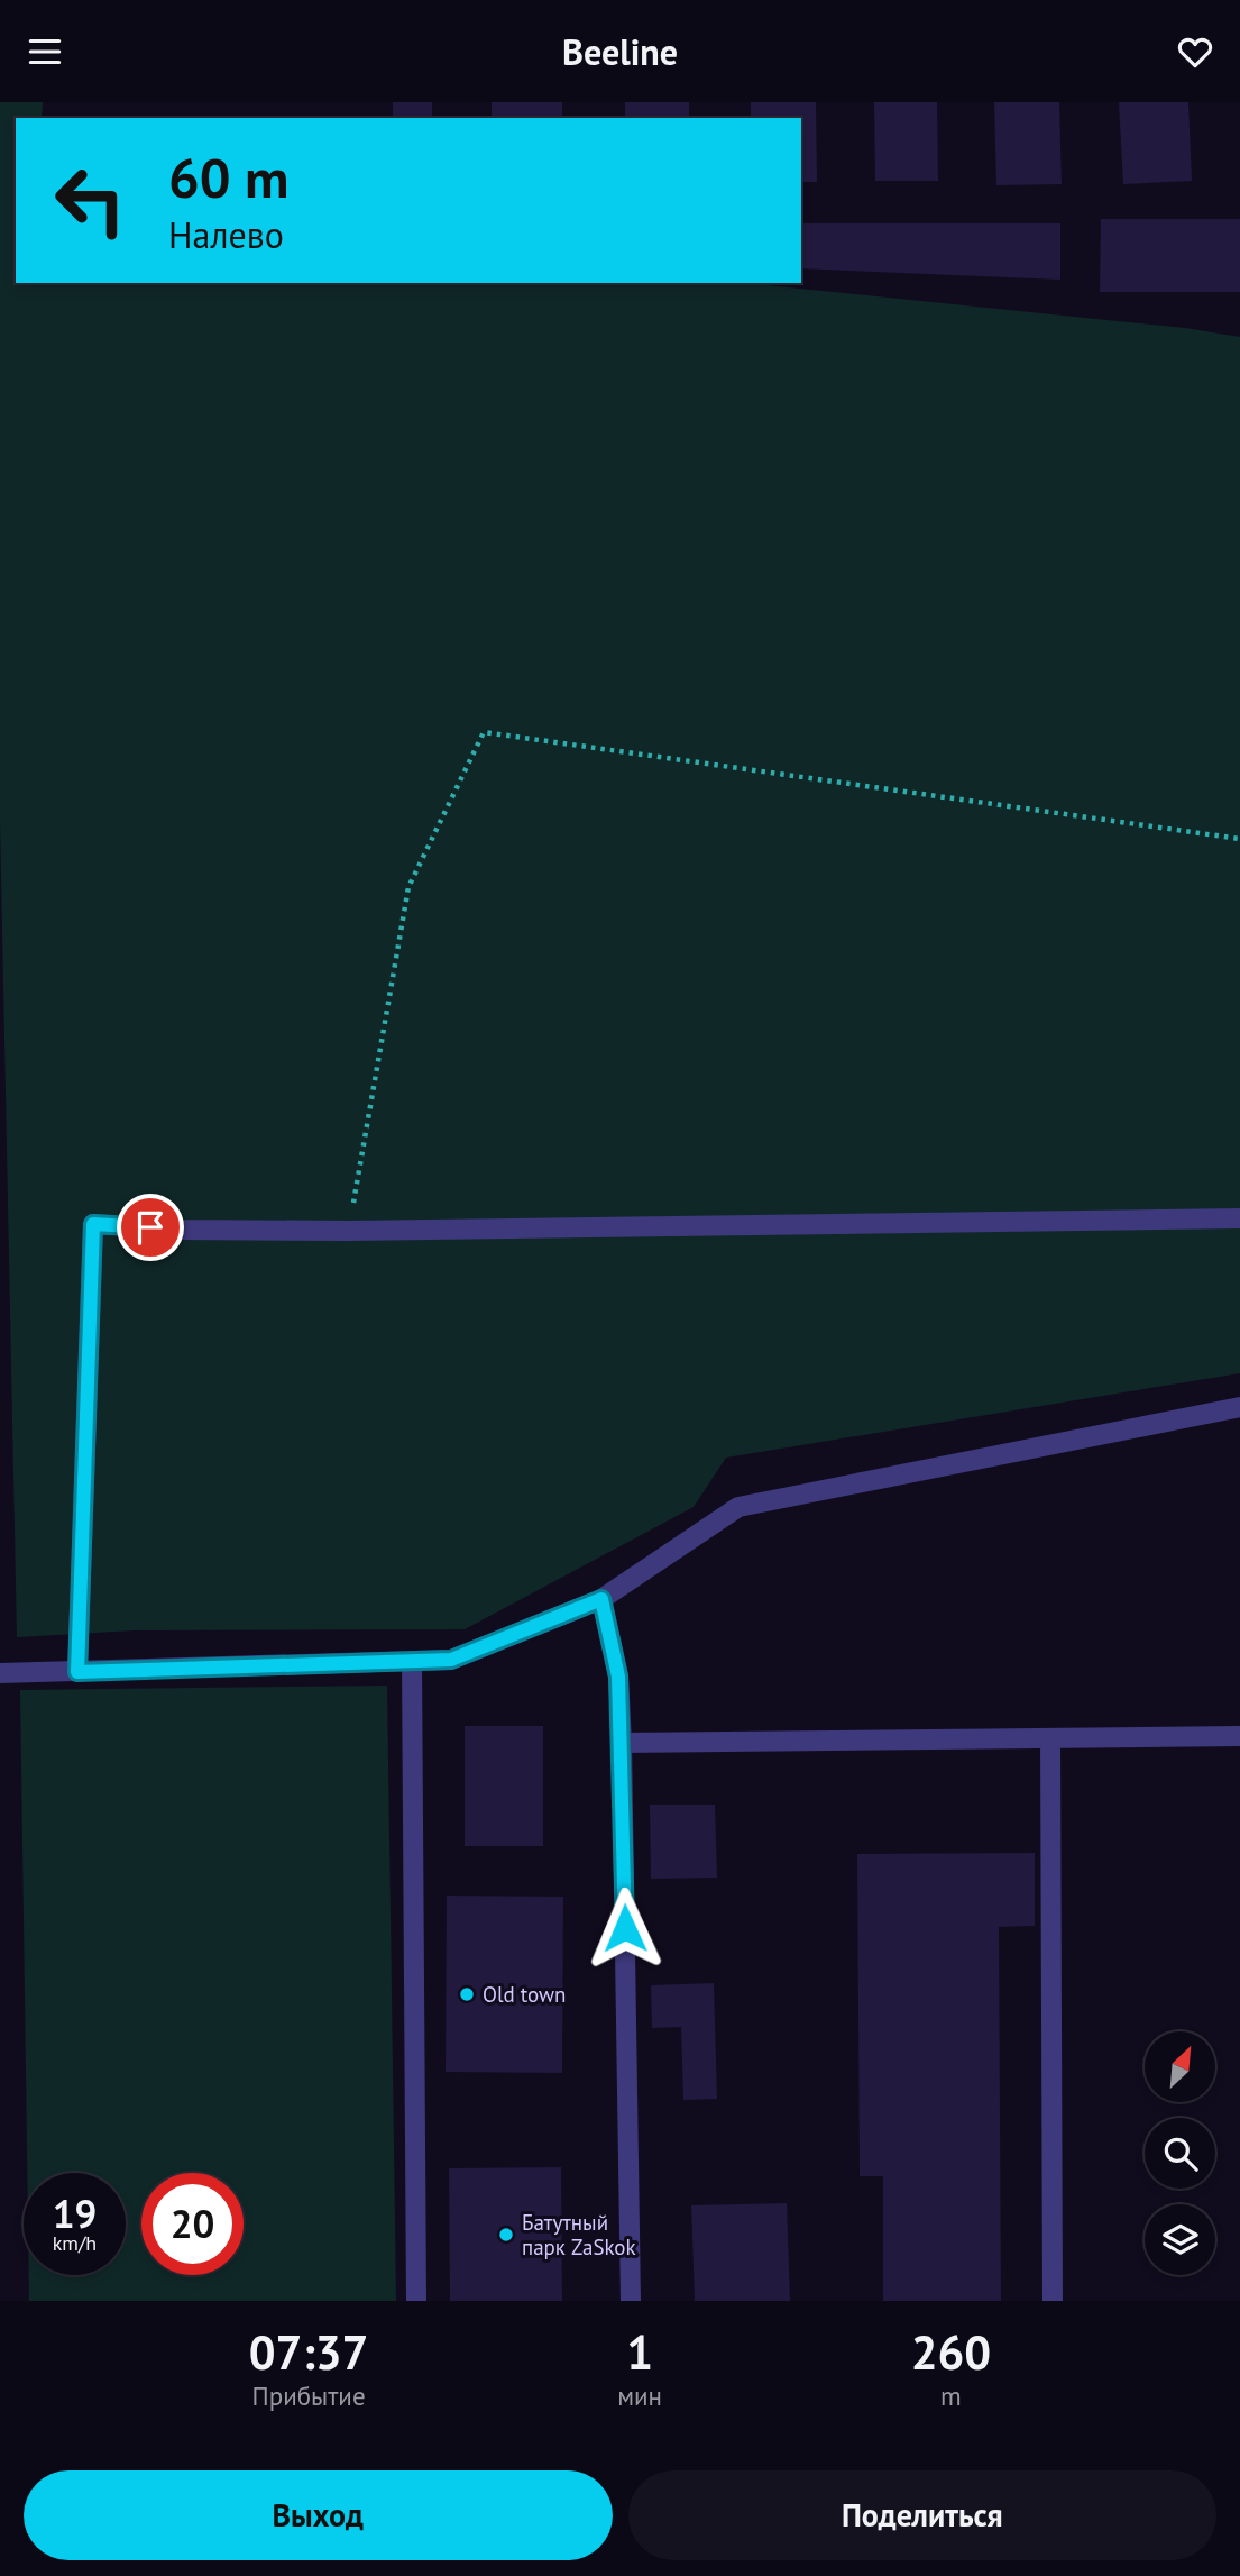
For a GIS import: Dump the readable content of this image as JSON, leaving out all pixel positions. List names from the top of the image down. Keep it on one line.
{"places":["Old town","Батутный парк ZaSkok"],"north":"top right","page":{"header":"Beeline","turn":["60 m","Налево"],"speed":"19 km/h","limit":"20","eta":["07:37","Прибытие","1","мин","260","m"],"buttons":["Выход","Поделиться"]}}
